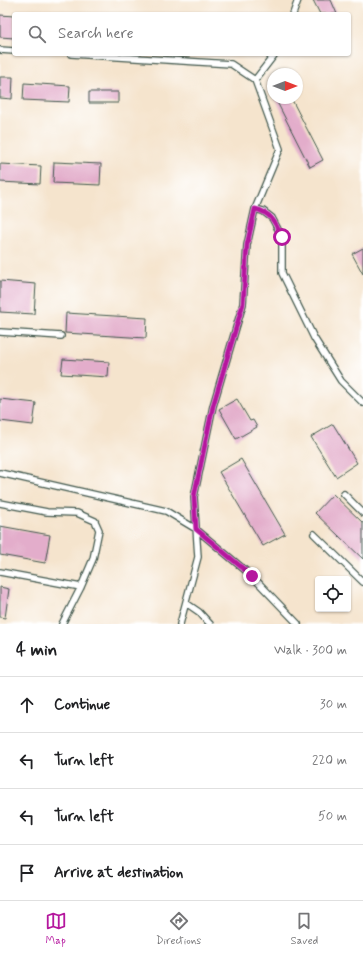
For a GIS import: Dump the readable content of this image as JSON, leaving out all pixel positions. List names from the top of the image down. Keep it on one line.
{"north":"right","page":{"search":"Search here","heading":["4 min","Walk · 300 m"],"list":[["Continue","30 m"],["Turn left","220 m"],["Turn left","50 m"],"Arrive at destination"],"nav":["Map","Directions","Saved"]}}
